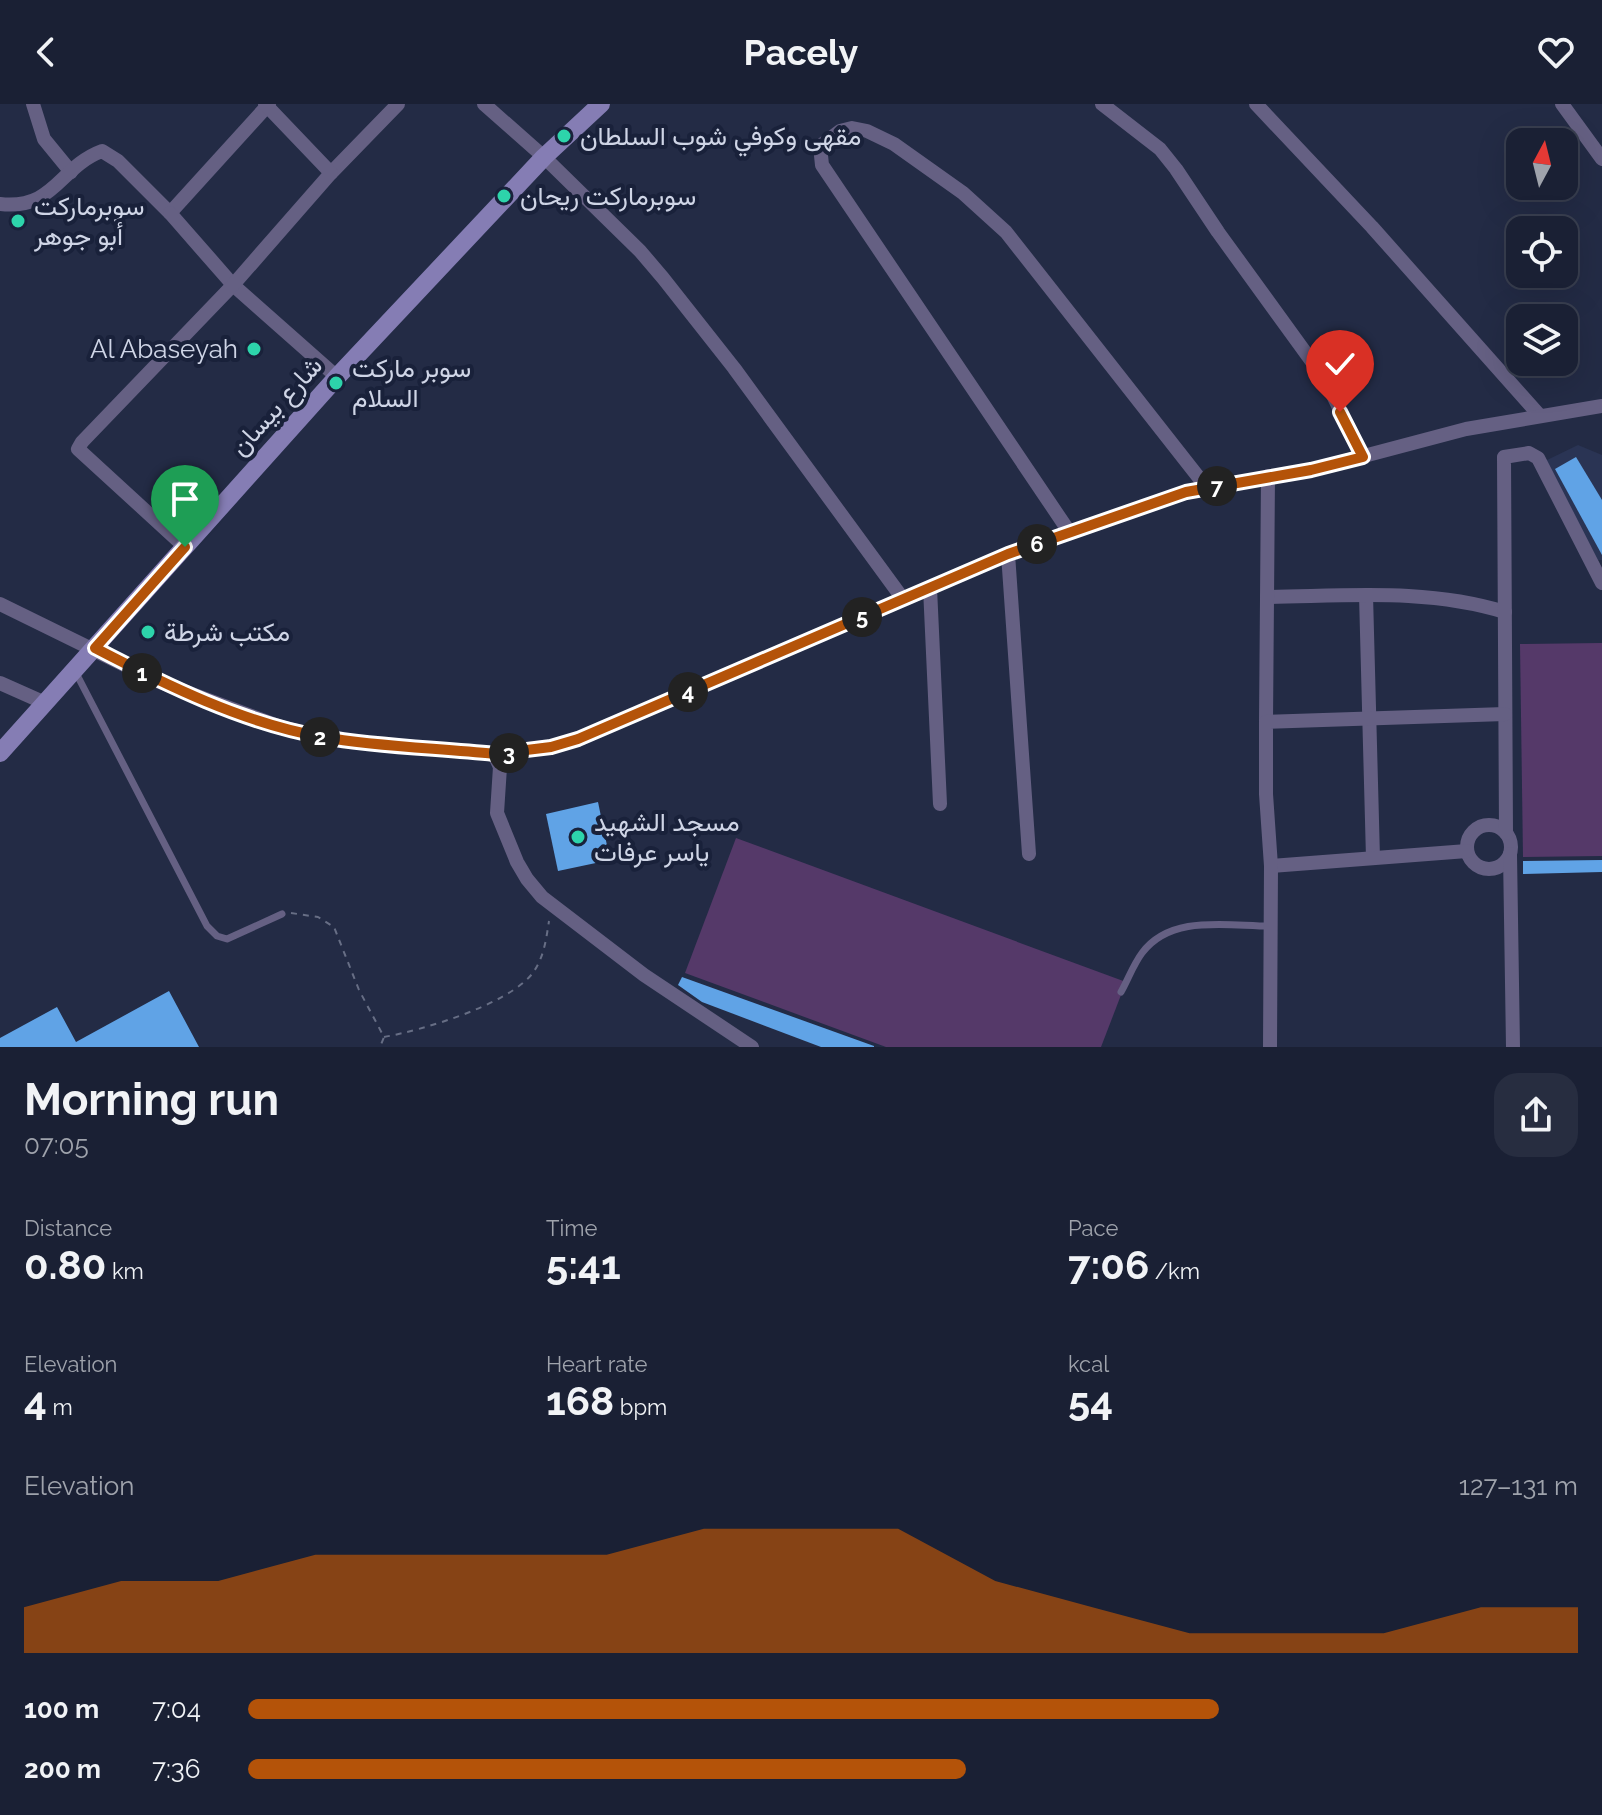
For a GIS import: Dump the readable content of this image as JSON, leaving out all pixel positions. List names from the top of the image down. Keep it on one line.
{"streets":{"street":["شارع بيسان"]},"places":["مقهى وكوفي شوب السلطان","سوبرماركت ريحان","سوبرماركت أبو جوهر","Al Abaseyah","سوبر ماركت السلام","مكتب شرطة","مسجد الشهيد ياسر عرفات"],"north":"top","page":{"header":"Pacely","pins":["7","6","5","1","4","2","3"],"heading":["Morning run","07:05"],"stats":[["Distance","0.80 km"],["Time","5:41"],["Pace","7:06 /km"],["Elevation","4 m"],["Heart rate","168 bpm"],["kcal","54"]],"chart":["Elevation","127–131 m"],"list":[{"name":"100 m","note":"7:04"},{"name":"200 m","note":"7:36"}]}}
